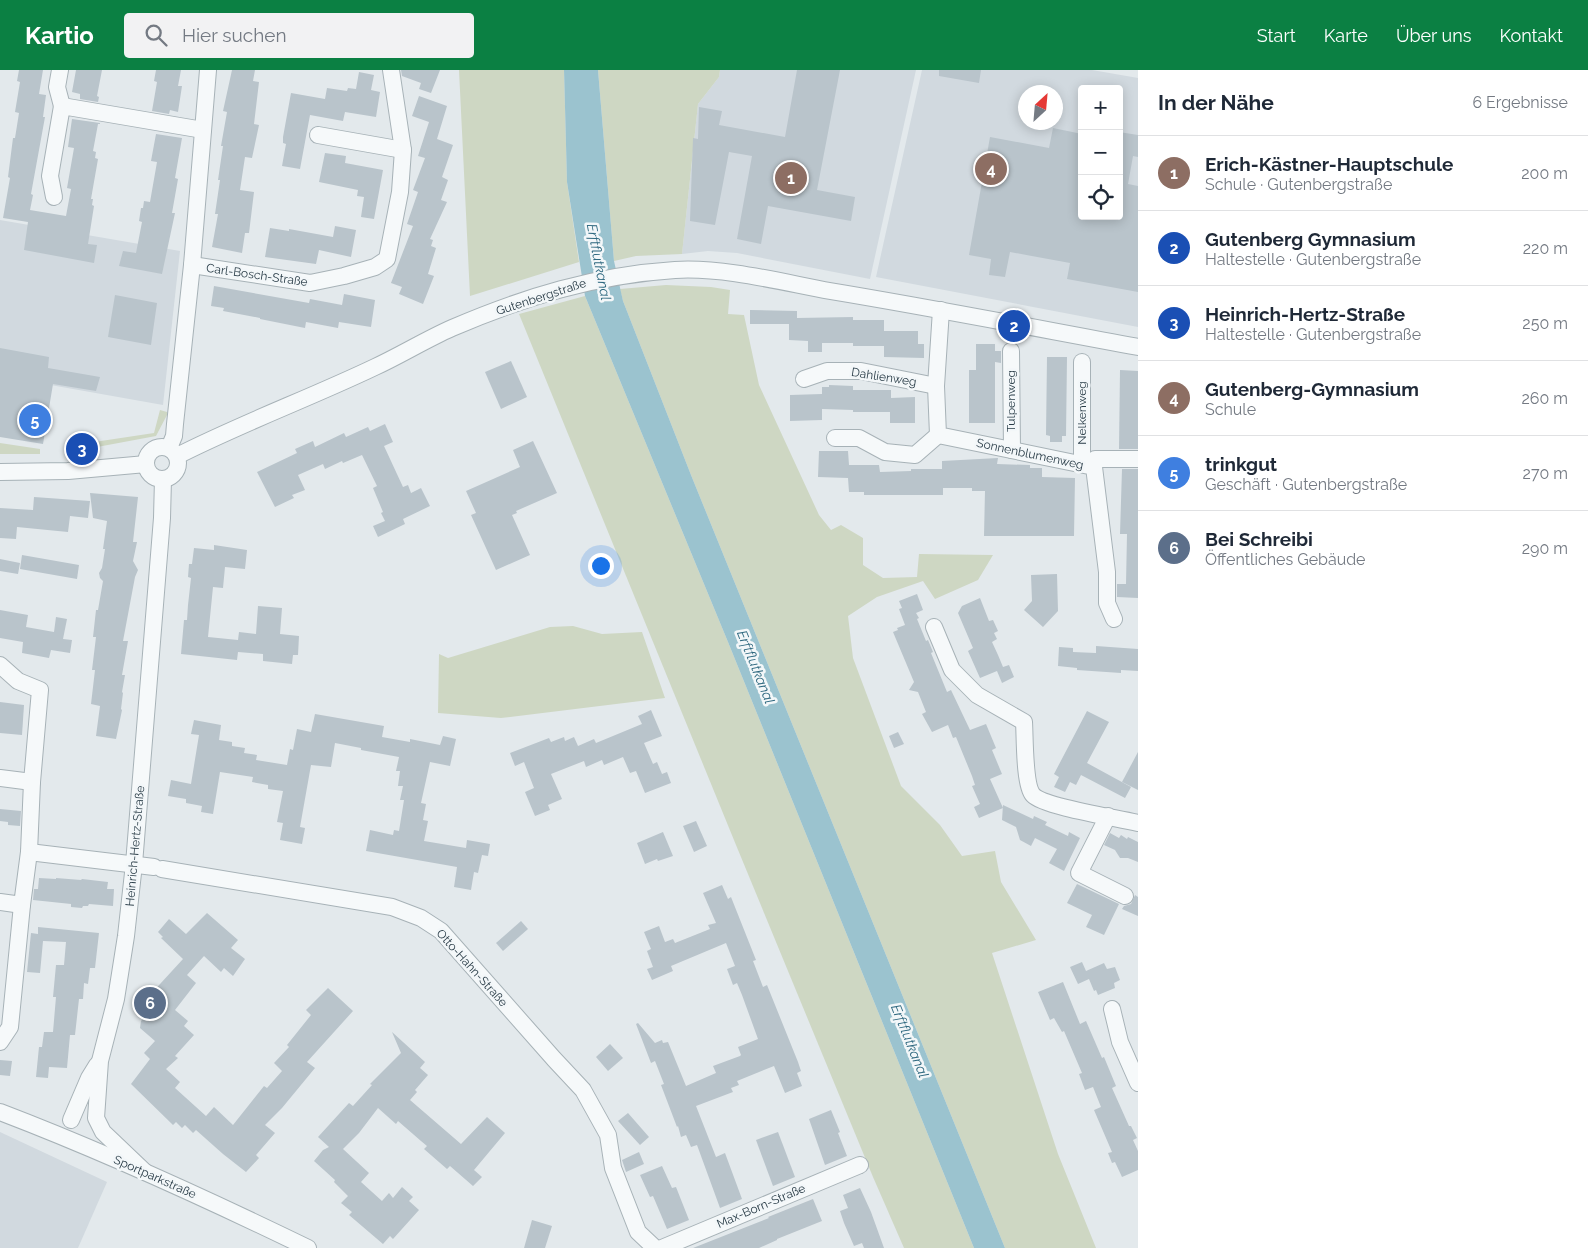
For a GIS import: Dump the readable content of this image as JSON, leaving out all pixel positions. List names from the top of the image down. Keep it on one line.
{"streets":{"street":["Carl-Bosch-Straße","Gutenbergstraße","Dahlienweg","Tulpenweg","Nelkenweg","Sonnenblumenweg","Heinrich-Hertz-Straße","Otto-Hahn-Straße","Sportparkstraße","Max-Born-Straße"]},"crossings":[["Gutenbergstraße","Heinrich-Hertz-Straße"],["Tulpenweg","Sonnenblumenweg"],["Nelkenweg","Sonnenblumenweg"],["Heinrich-Hertz-Straße","Otto-Hahn-Straße"],["Heinrich-Hertz-Straße","Sportparkstraße"]],"water":["Erftflutkanal"],"north":"top right","page":{"header":"Kartio","search":"Hier suchen","nav":["Start","Karte","Über uns","Kontakt"],"heading":["In der Nähe","6 Ergebnisse"],"map_buttons":["+","−"],"list":[{"mark":"1","name":"Erich-Kästner-Hauptschule","note":"Schule · Gutenbergstraße","value":"200 m"},{"mark":"2","name":"Gutenberg Gymnasium","note":"Haltestelle · Gutenbergstraße","value":"220 m"},{"mark":"3","name":"Heinrich-Hertz-Straße","note":"Haltestelle · Gutenbergstraße","value":"250 m"},{"mark":"4","name":"Gutenberg-Gymnasium","note":"Schule","value":"260 m"},{"mark":"5","name":"trinkgut","note":"Geschäft · Gutenbergstraße","value":"270 m"},{"mark":"6","name":"Bei Schreibi","note":"Öffentliches Gebäude","value":"290 m"}],"pins":["4","1","2","5","3","6"]}}
